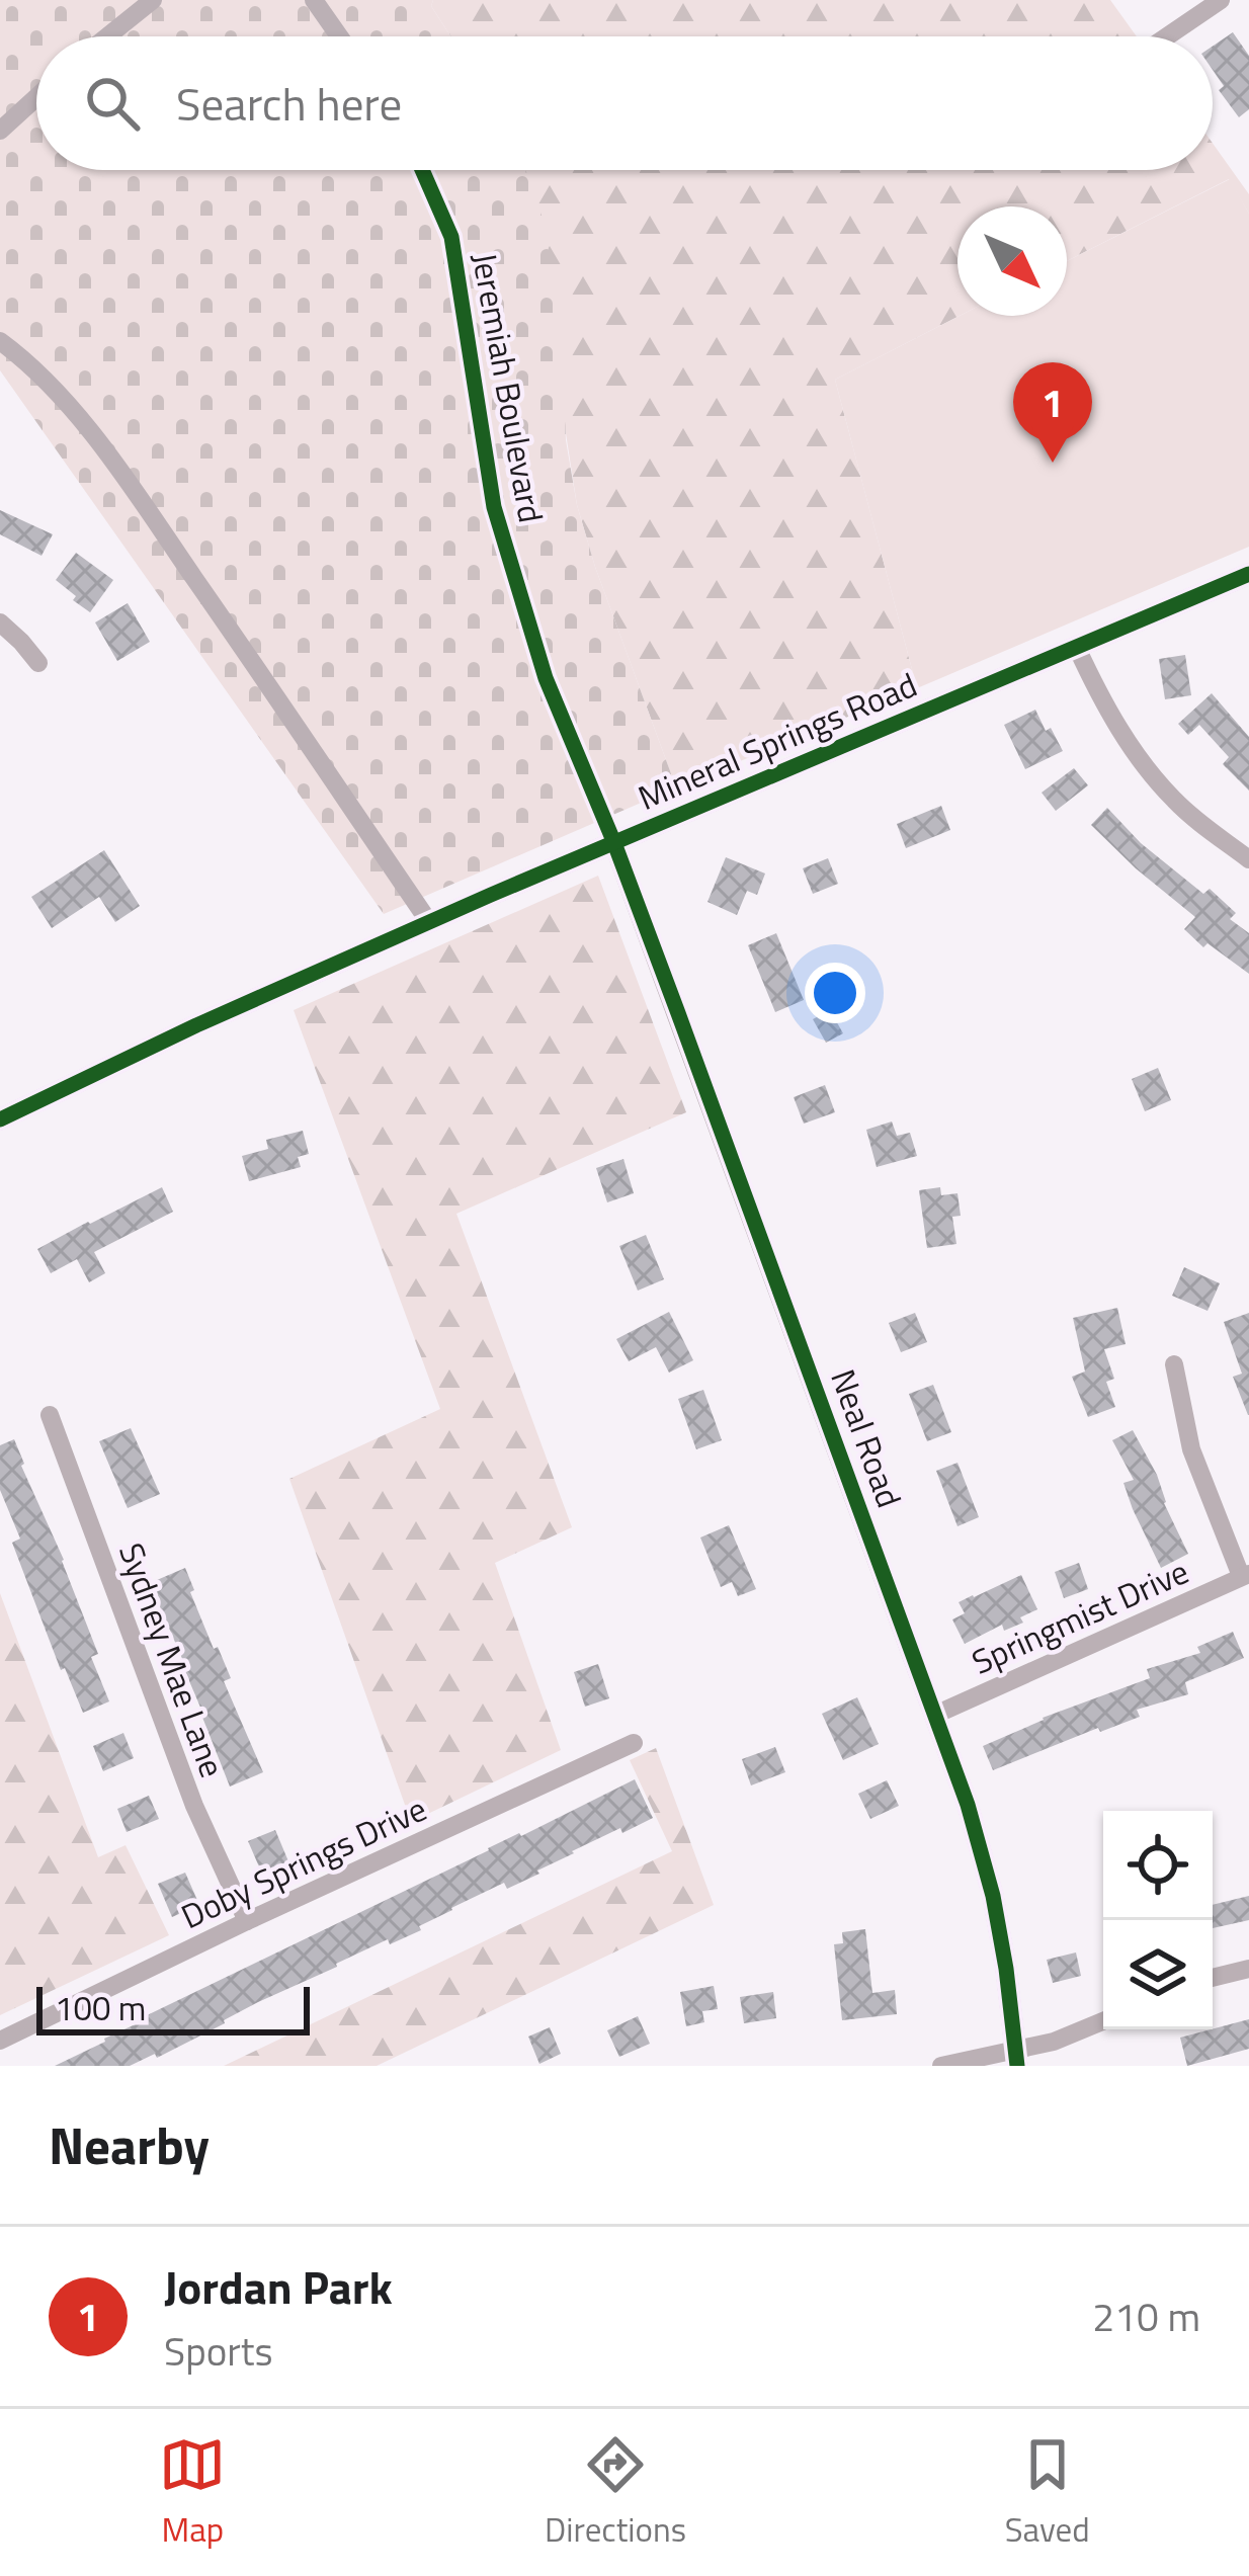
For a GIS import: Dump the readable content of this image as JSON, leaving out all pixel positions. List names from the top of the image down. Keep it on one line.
{"streets":{"street":["Jeremiah Boulevard","Mineral Springs Road","Neal Road","Springmist Drive","Sydney Mae Lane","Doby Springs Drive"]},"crossings":[["Jeremiah Boulevard","Mineral Springs Road"],["Jeremiah Boulevard","Neal Road"],["Mineral Springs Road","Neal Road"],["Neal Road","Springmist Drive"],["Sydney Mae Lane","Doby Springs Drive"]],"scale_bar":"100 m","north":"bottom right","page":{"search":"Search here","pins":"1","scale":"100 m","heading":"Nearby","list":[{"mark":"1","name":"Jordan Park","note":"Sports","value":"210 m"}],"nav":["Map","Directions","Saved"]}}
